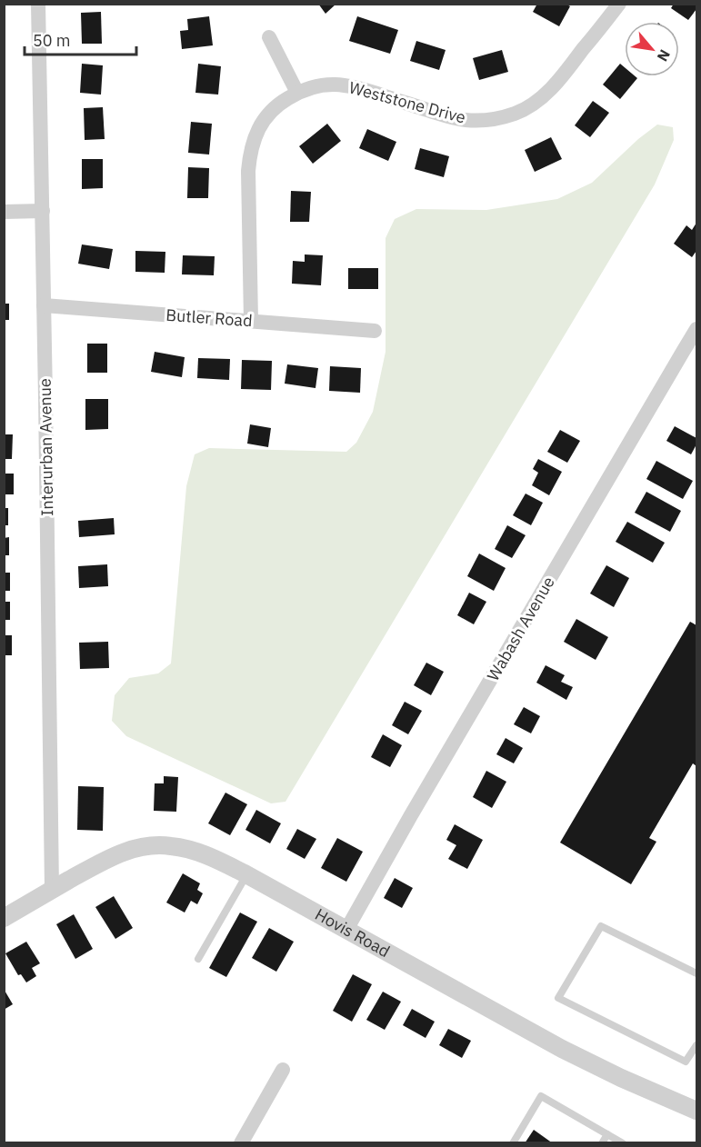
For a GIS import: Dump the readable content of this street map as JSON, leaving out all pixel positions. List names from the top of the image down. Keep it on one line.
{"streets":{"street":["Weststone Drive","Butler Road","Interurban Avenue","Wabash Avenue","Hovis Road"]},"crossings":[["Weststone Drive","Butler Road"],["Butler Road","Interurban Avenue"],["Interurban Avenue","Hovis Road"],["Wabash Avenue","Hovis Road"]],"scale_bar":"50 m","north":"bottom right"}
